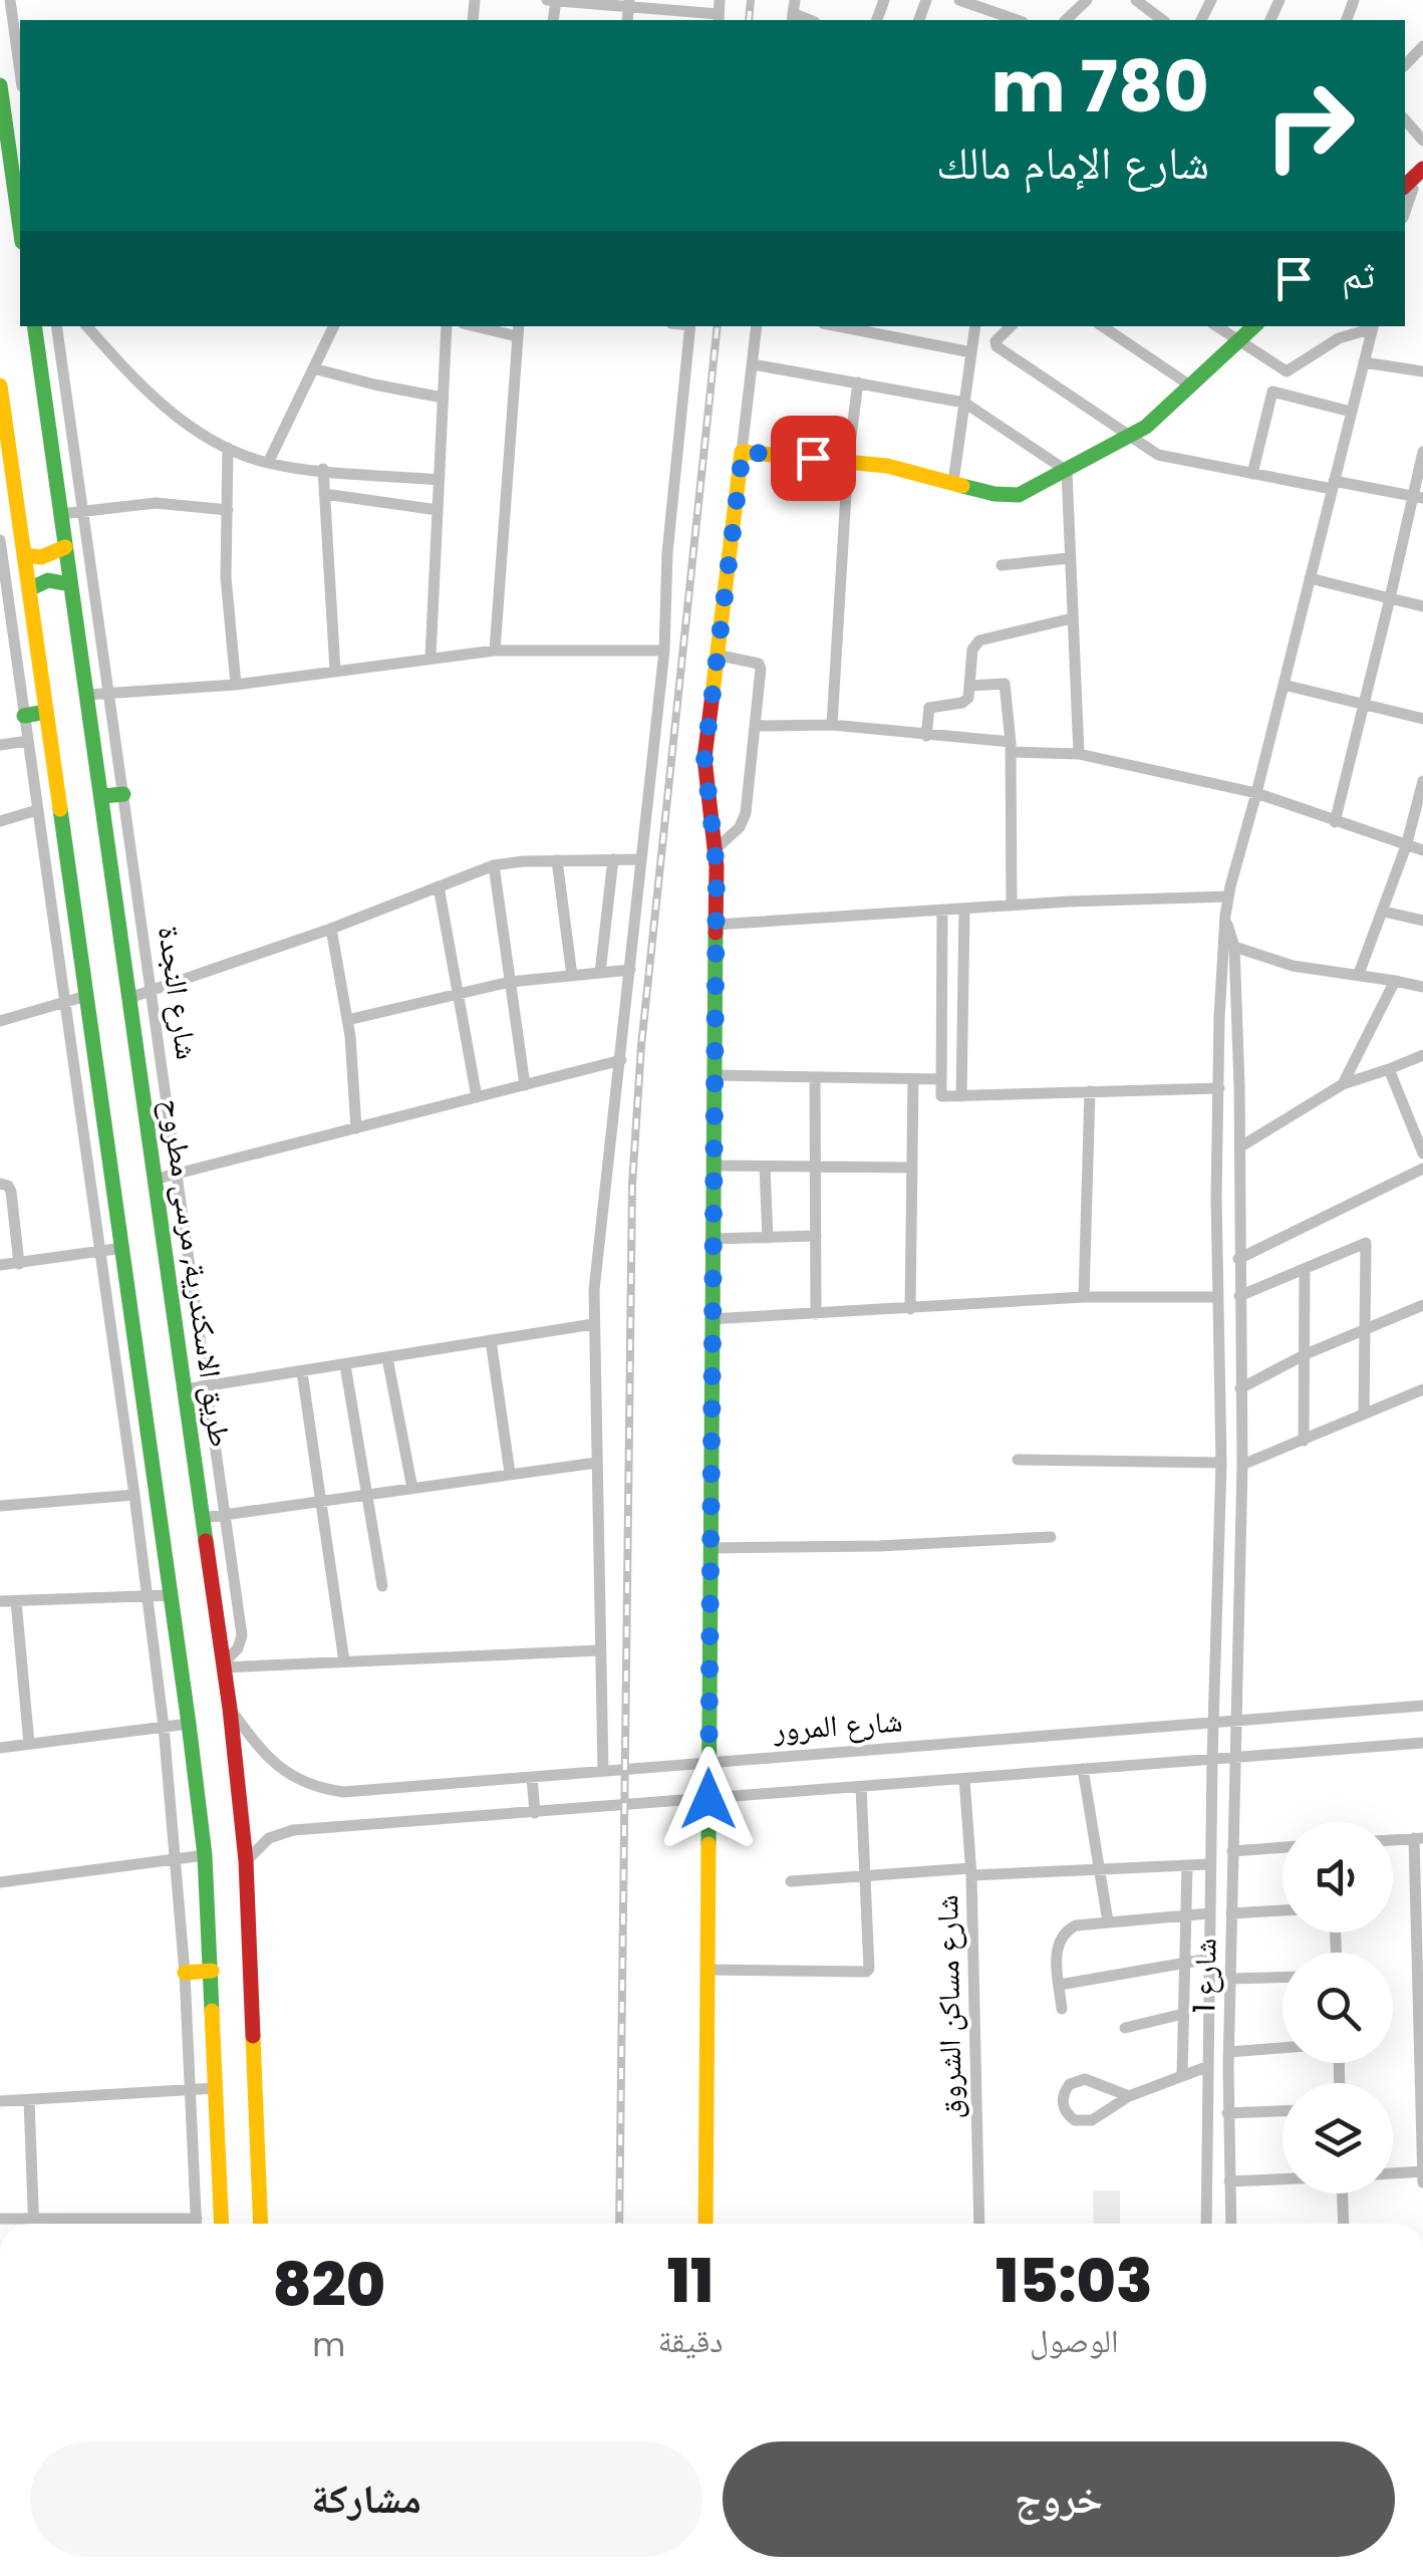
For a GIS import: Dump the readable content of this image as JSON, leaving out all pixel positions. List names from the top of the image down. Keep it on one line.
{"streets":{"main road":["طريق الاسكندرية, مرسى مطروح"],"street":["شارع النجدة","شارع المرور","شارع 1","شارع مساكن الشروق"]},"crossings":[["شارع النجدة","طريق الاسكندرية, مرسى مطروح"],["طريق الاسكندرية, مرسى مطروح","شارع المرور"],["شارع المرور","شارع 1"],["شارع المرور","شارع مساكن الشروق"]],"page":{"turn":["780 m","شارع الإمام مالك"],"then":"ثم","eta":["15:03","الوصول","11","دقيقة","820","m"],"buttons":["خروج","مشاركة"]}}
